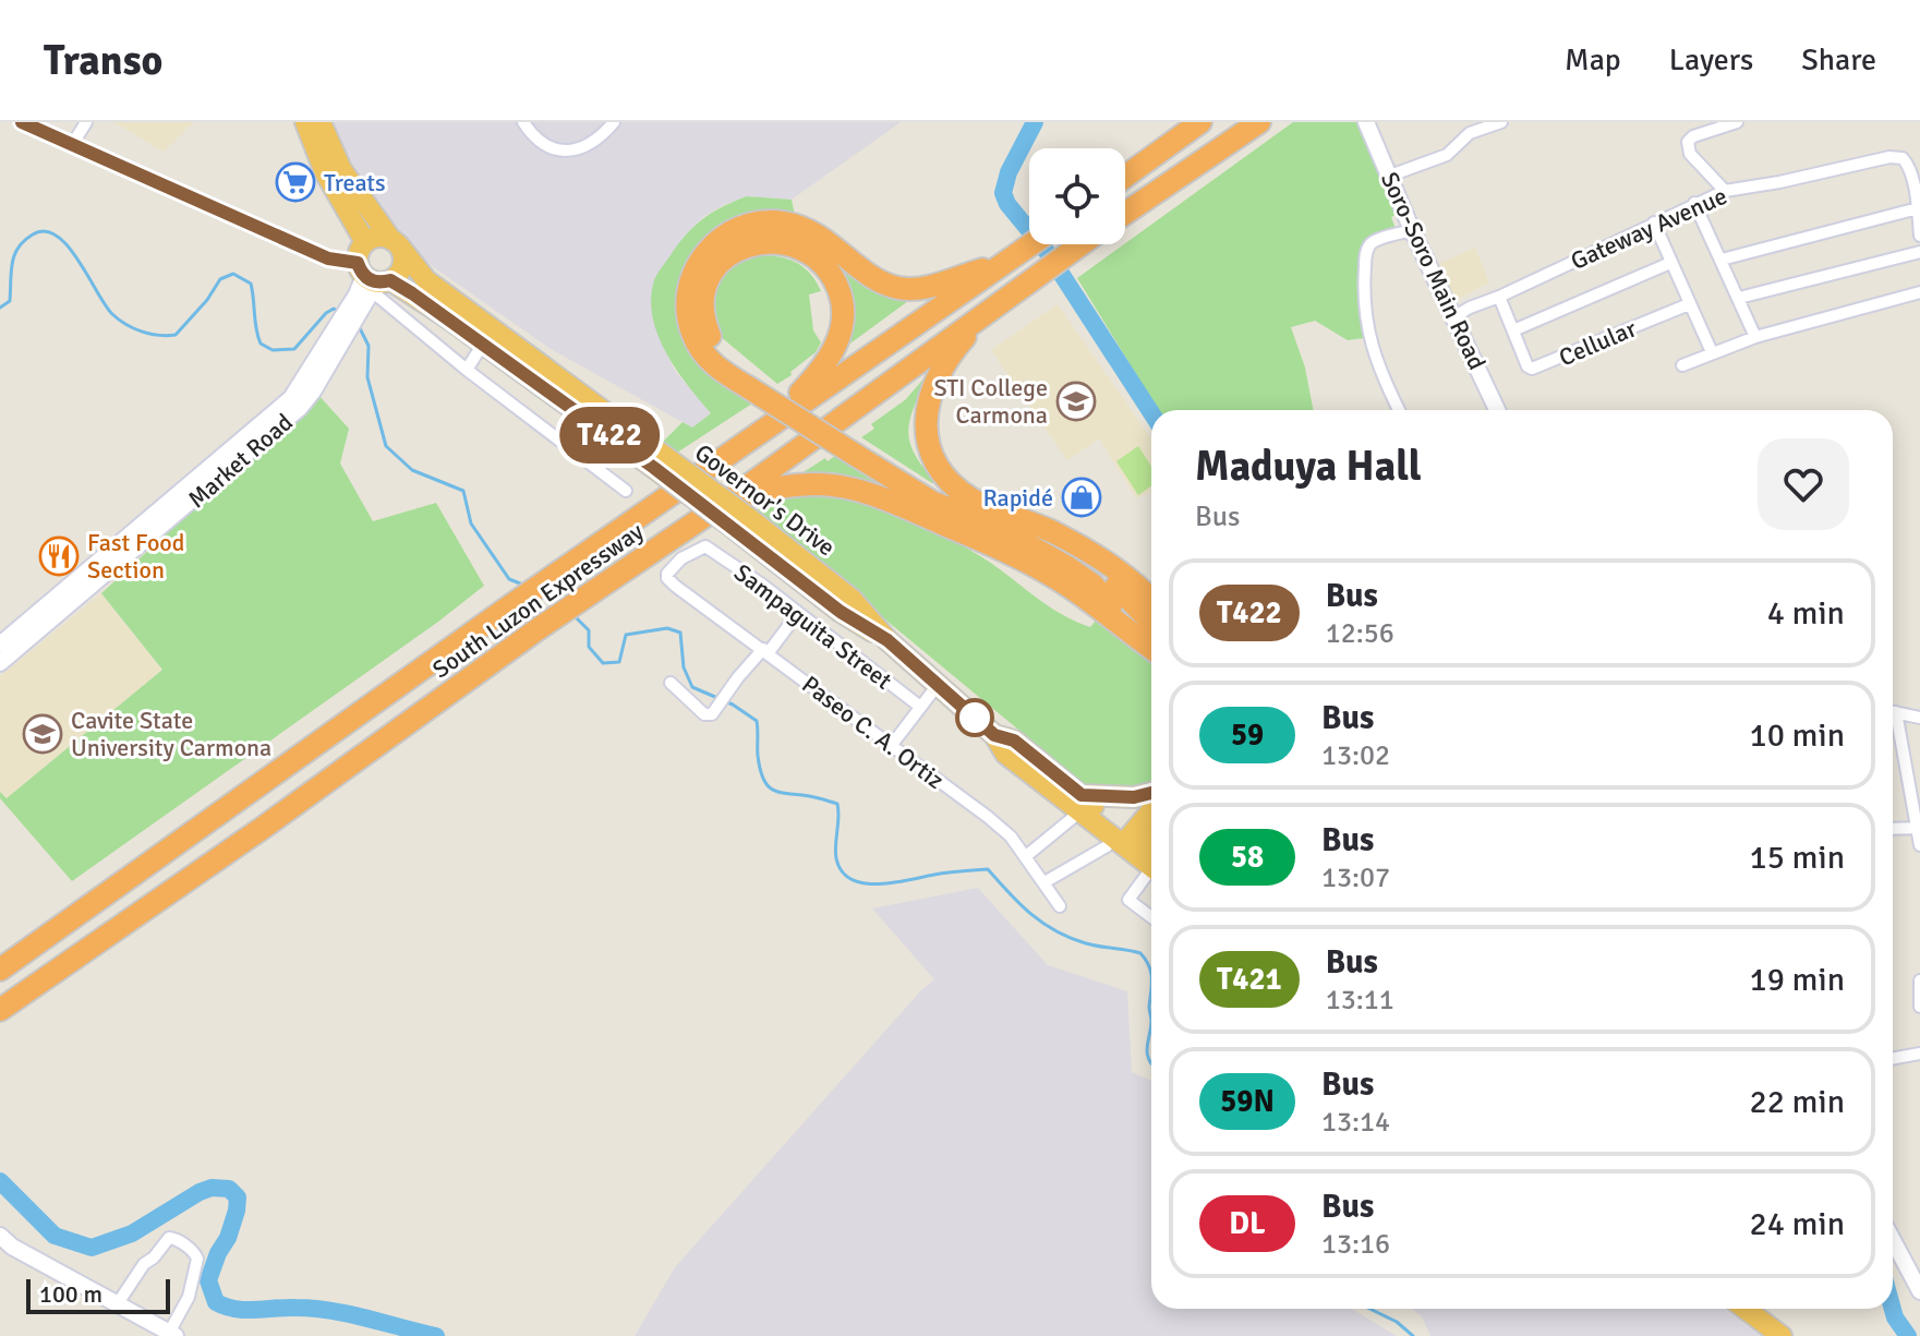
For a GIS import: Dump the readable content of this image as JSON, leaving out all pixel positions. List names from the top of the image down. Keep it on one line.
{"streets":{"highway":["Governor's Drive","South Luzon Expressway"],"main road":["Soro-Soro Main Road","Market Road"],"street":["Gateway Avenue","Cellular","Sampaguita Street","Paseo C. A. Ortiz"]},"crossings":[["Gateway Avenue","Soro-Soro Main Road"],["Gateway Avenue","Cellular"],["Market Road","Governor's Drive"],["Sampaguita Street","Paseo C. A. Ortiz"]],"places":{"supermarket":["Treats"],"school or university":["STI College Carmona","Cavite State University Carmona"],"shop":["Rapidé"],"restaurant":["Fast Food Section"]},"lines":["bus line T422"],"scale_bar":"100 m","page":{"header":"Transo","nav":["Map","Layers","Share"],"on_map":"T422","heading":["Maduya Hall","Bus"],"list":[{"mark":"T422","name":"Bus","note":"12:56","value":"4 min"},{"mark":"59","name":"Bus","note":"13:02","value":"10 min"},{"mark":"58","name":"Bus","note":"13:07","value":"15 min"},{"mark":"T421","name":"Bus","note":"13:11","value":"19 min"},{"mark":"59N","name":"Bus","note":"13:14","value":"22 min"},{"mark":"DL","name":"Bus","note":"13:16","value":"24 min"}],"scale":"100 m"}}
